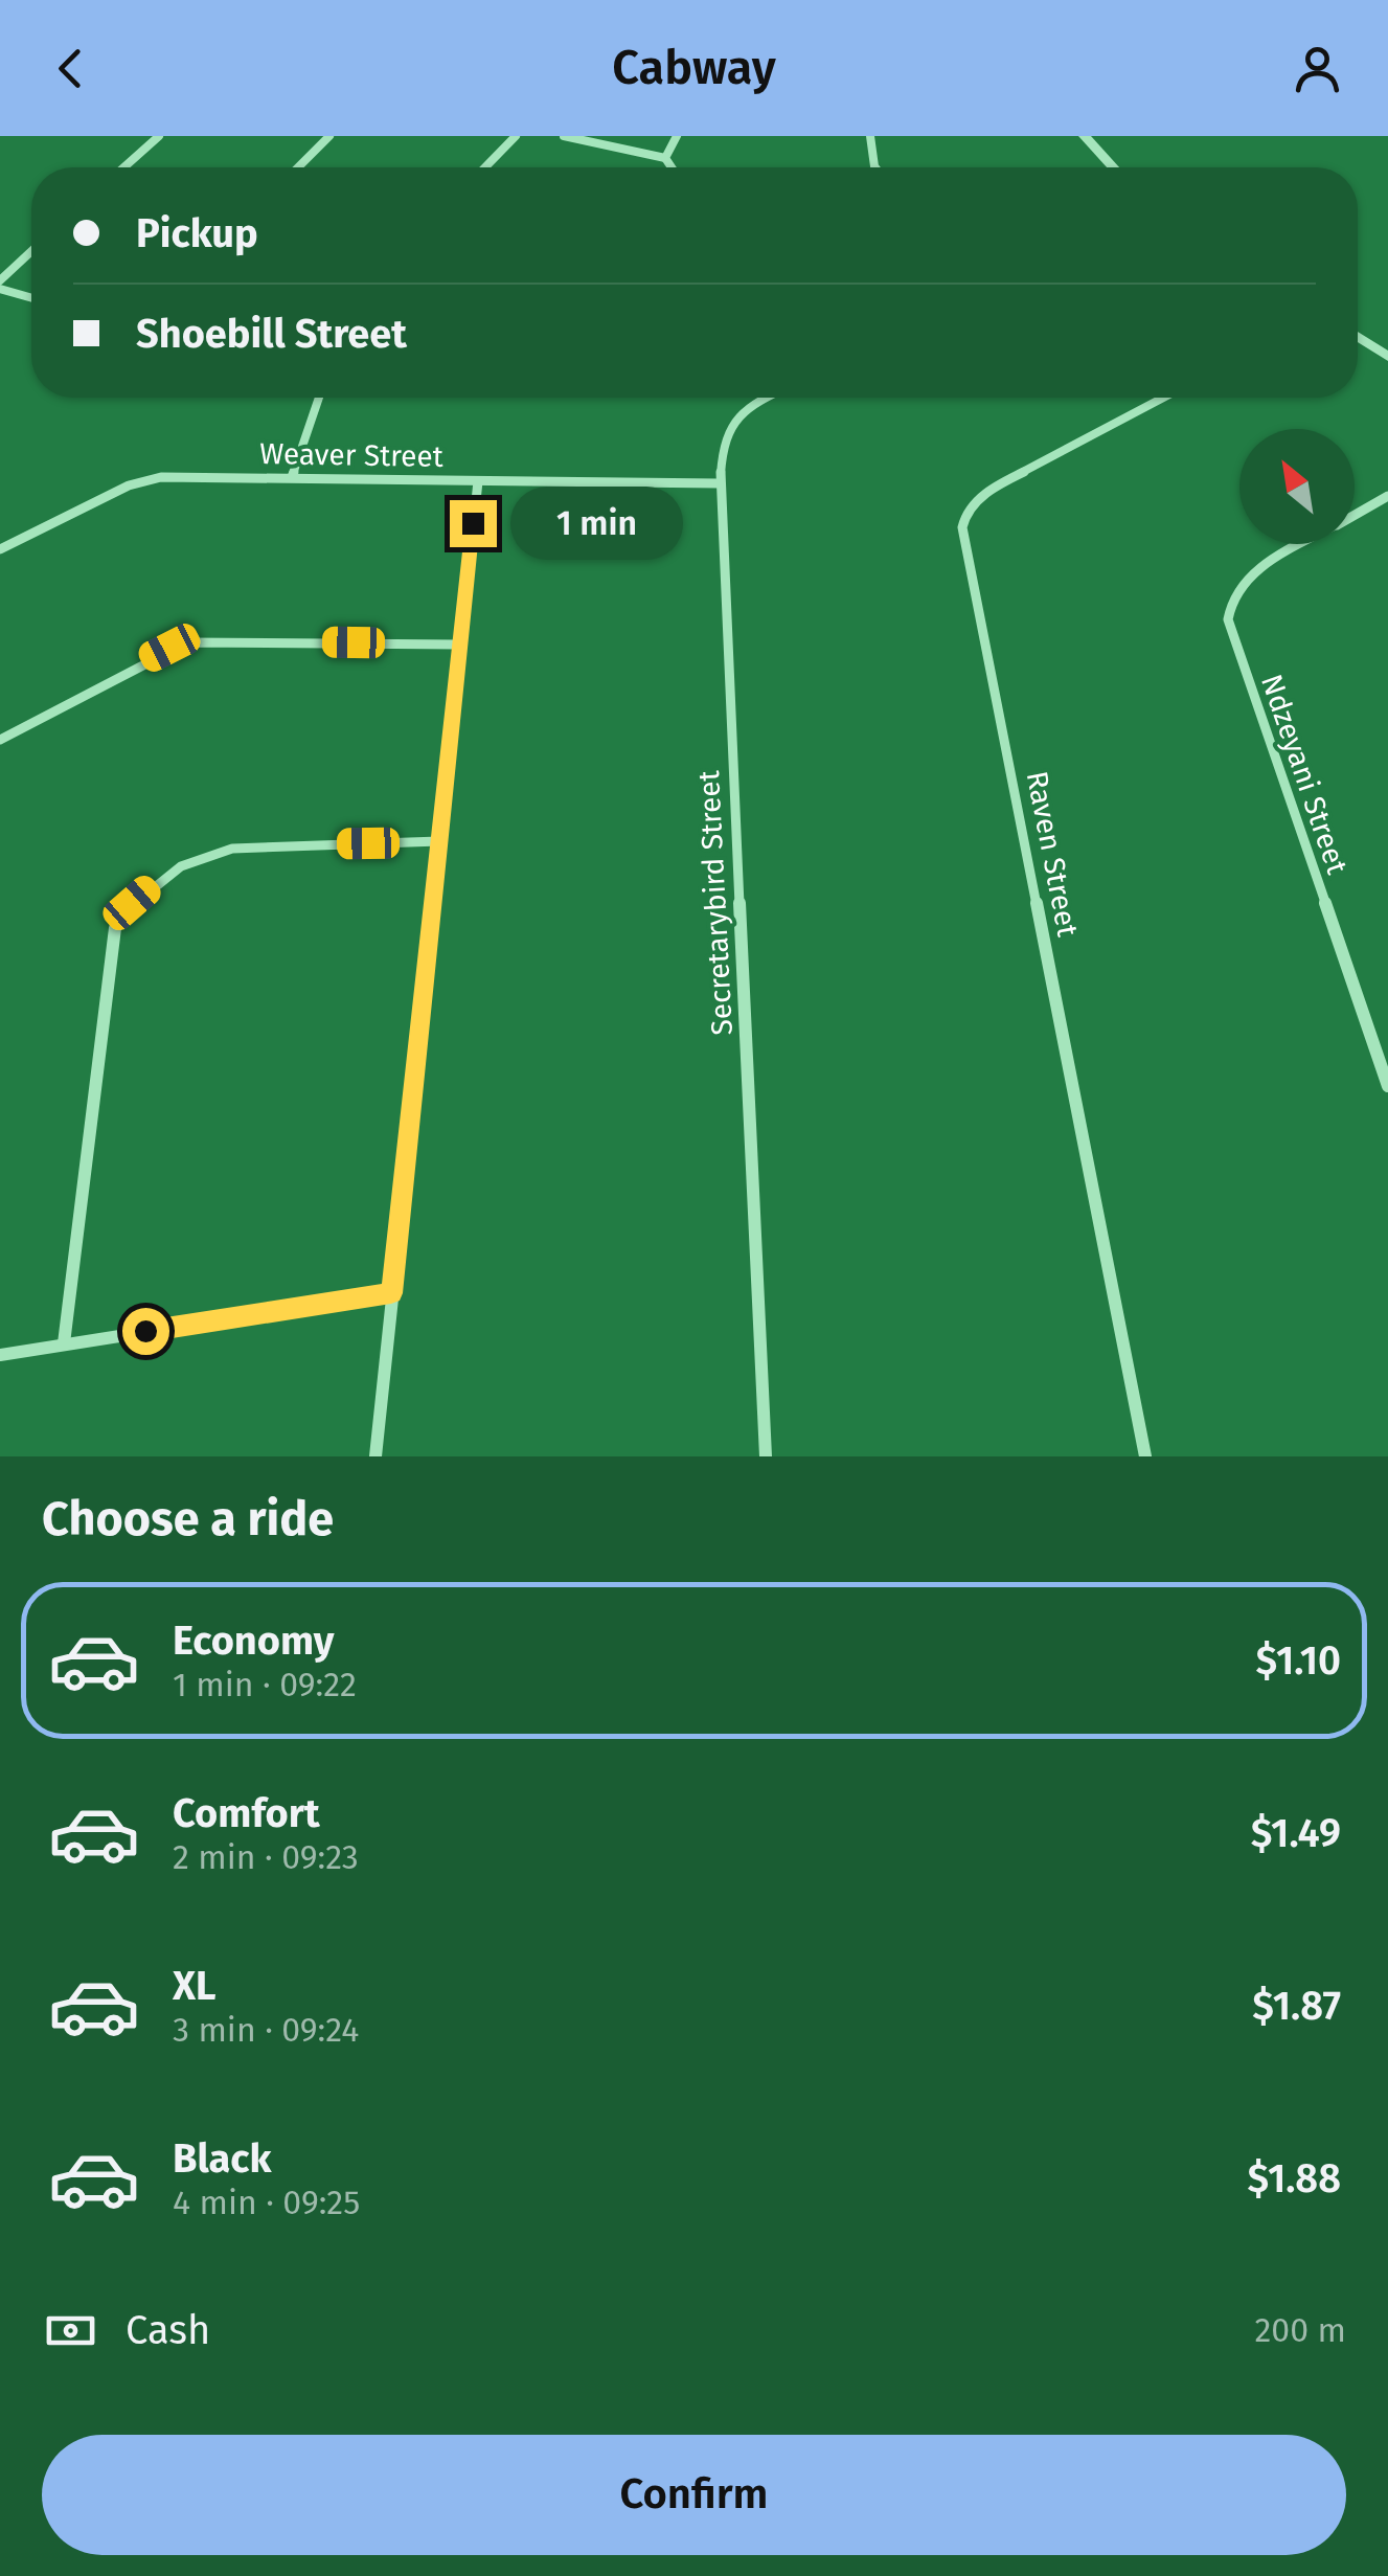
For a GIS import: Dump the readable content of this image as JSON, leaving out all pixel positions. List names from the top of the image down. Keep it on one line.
{"streets":{"street":["Weaver Street","Ndzeyani Street","Raven Street","Secretarybird Street"]},"crossings":[["Weaver Street","Secretarybird Street"]],"north":"top left","page":{"header":"Cabway","banner":["Pickup","Shoebill Street"],"bubble":"1 min","heading":"Choose a ride","list":[{"name":"Economy","note":"1 min · 09:22","value":"$1.10"},{"name":"Comfort","note":"2 min · 09:23","value":"$1.49"},{"name":"XL","note":"3 min · 09:24","value":"$1.87"},{"name":"Black","note":"4 min · 09:25","value":"$1.88"}],"pay":["Cash","200 m"],"buttons":"Confirm"}}
